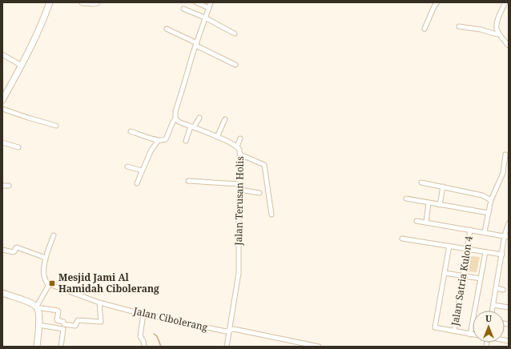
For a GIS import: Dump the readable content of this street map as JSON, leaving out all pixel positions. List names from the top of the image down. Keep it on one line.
{"streets":{"street":["Jalan Terusan Holis","Jalan Satria Kulon 4","Jalan Cibolerang"]},"crossings":[["Jalan Terusan Holis","Jalan Cibolerang"]],"places":{"transit":["Mesjid Jami Al Hamidah Cibolerang"]},"north":"top"}
